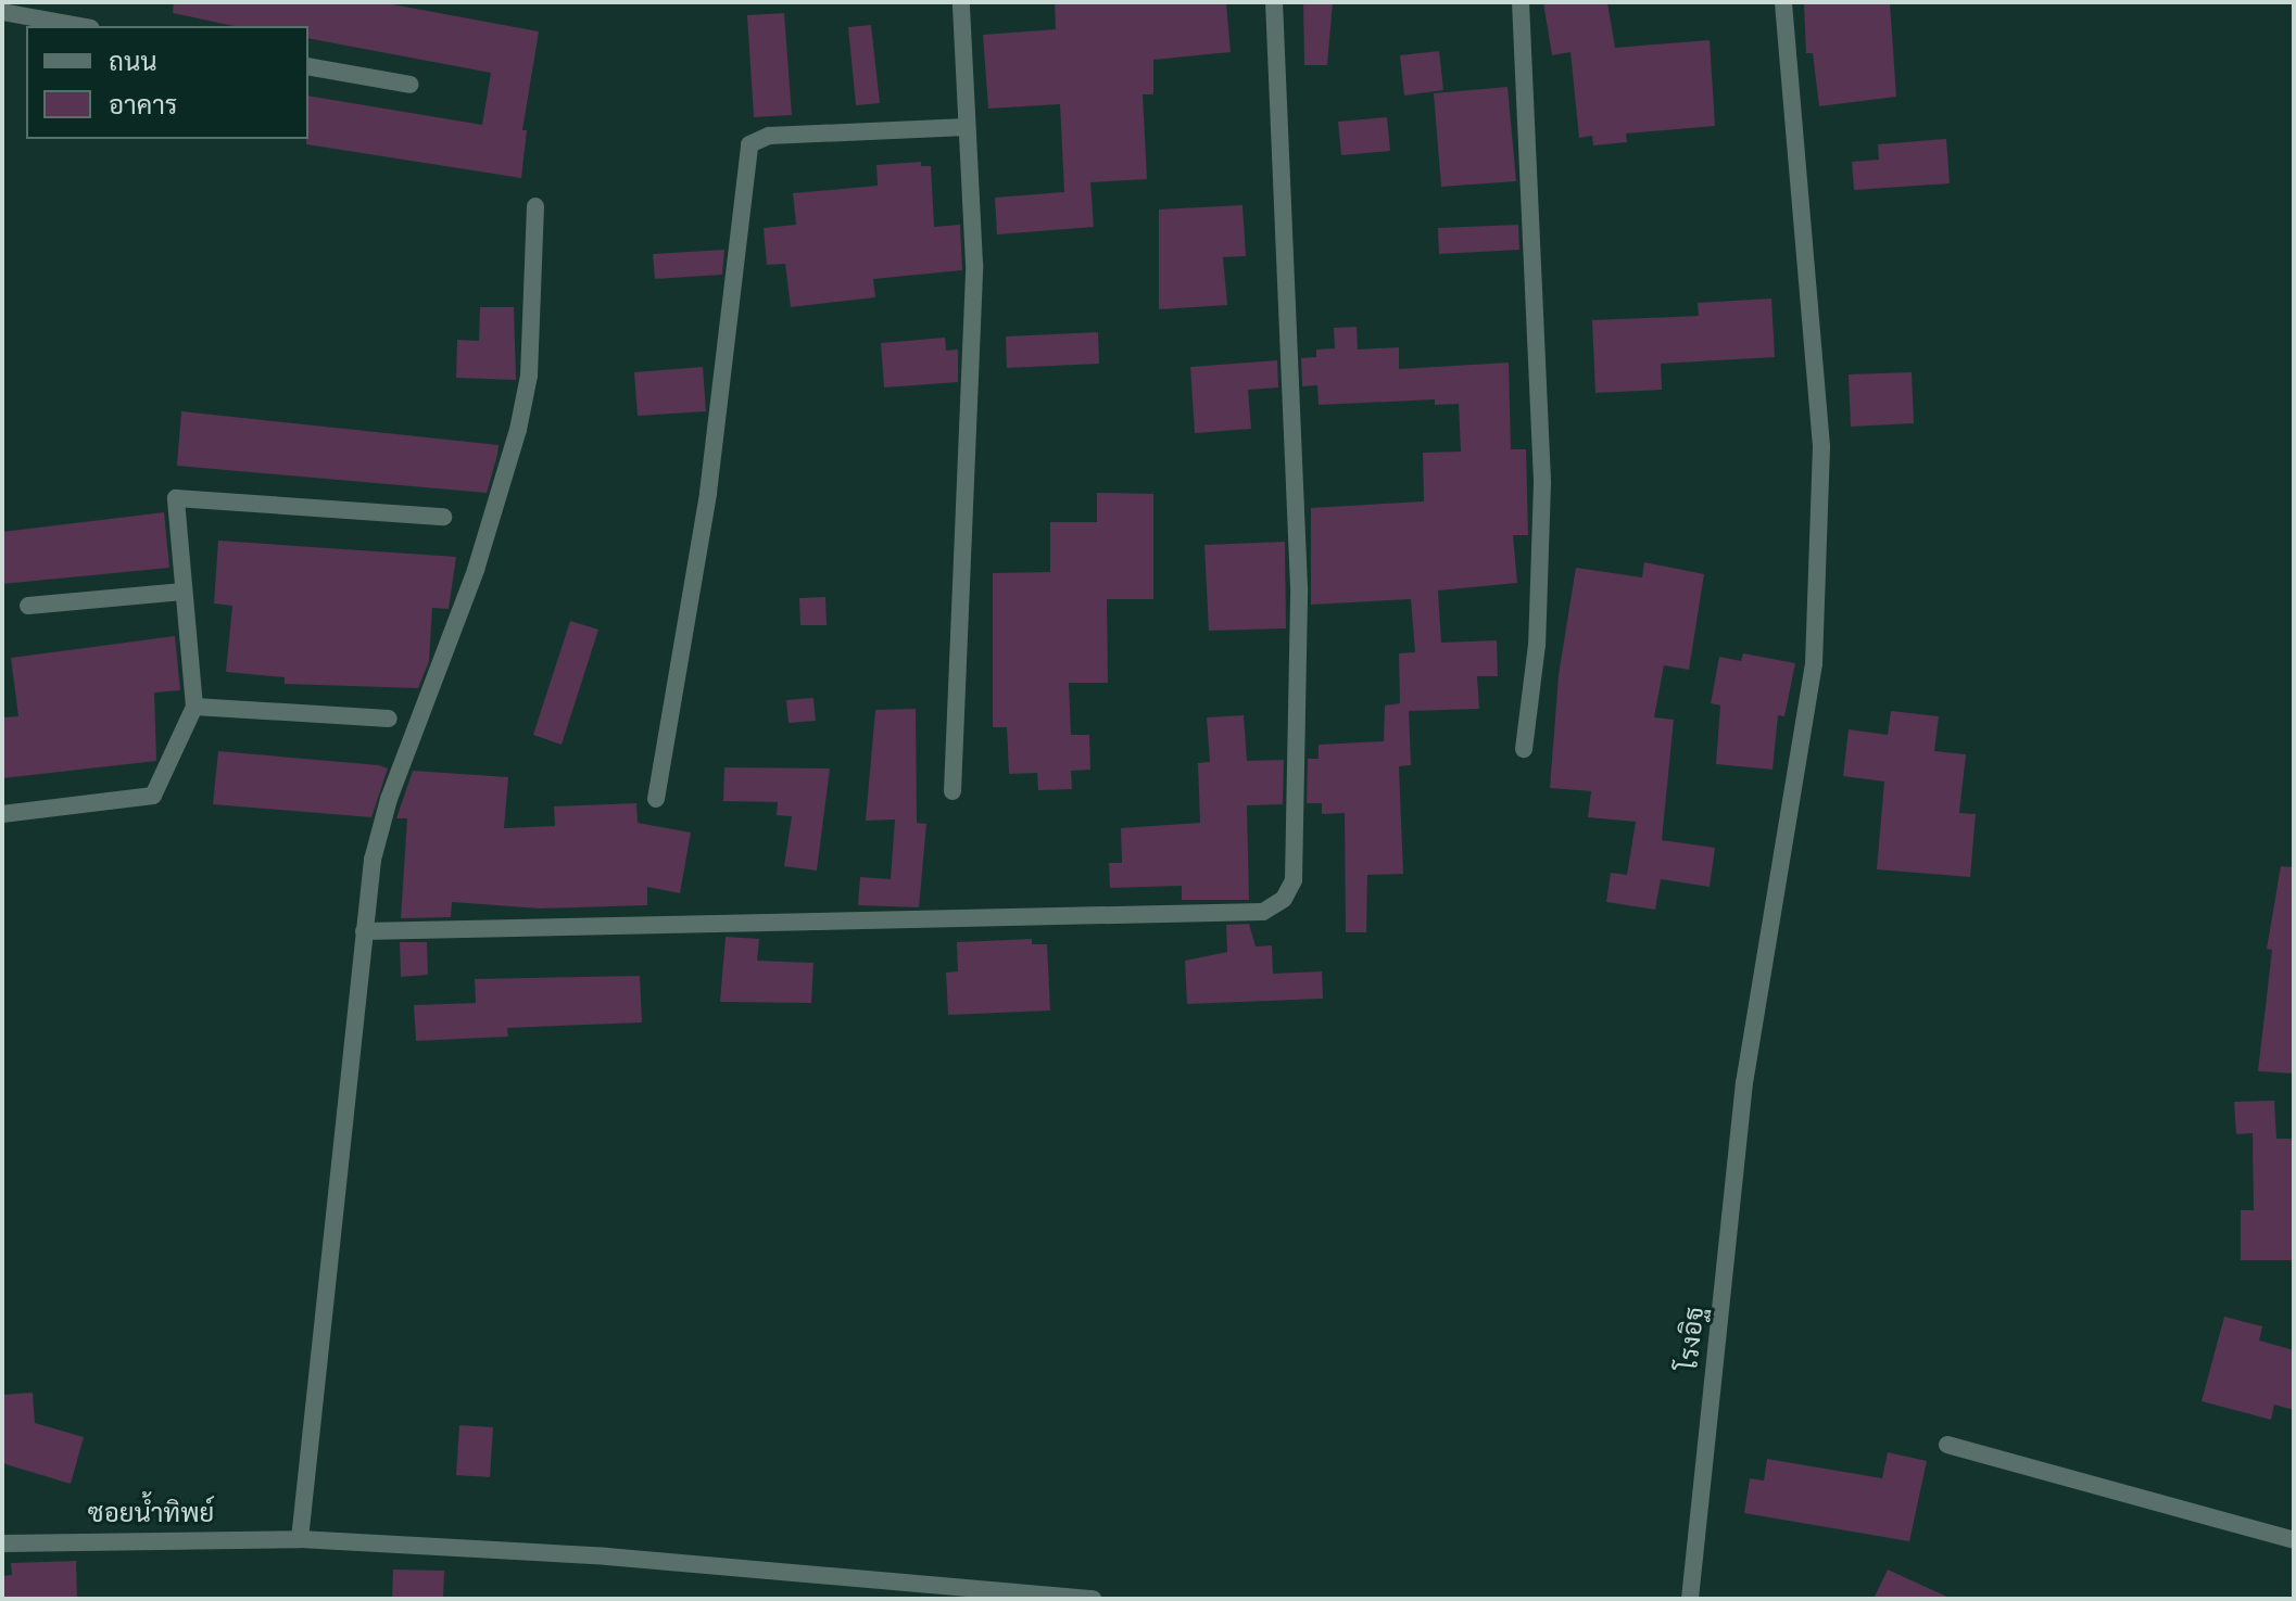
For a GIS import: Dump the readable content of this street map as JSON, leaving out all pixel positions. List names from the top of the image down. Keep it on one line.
{"streets":{"street":["โรงอิฐ","ซอยน้ำทิพย์"]},"legend":["ถนน","อาคาร"]}
